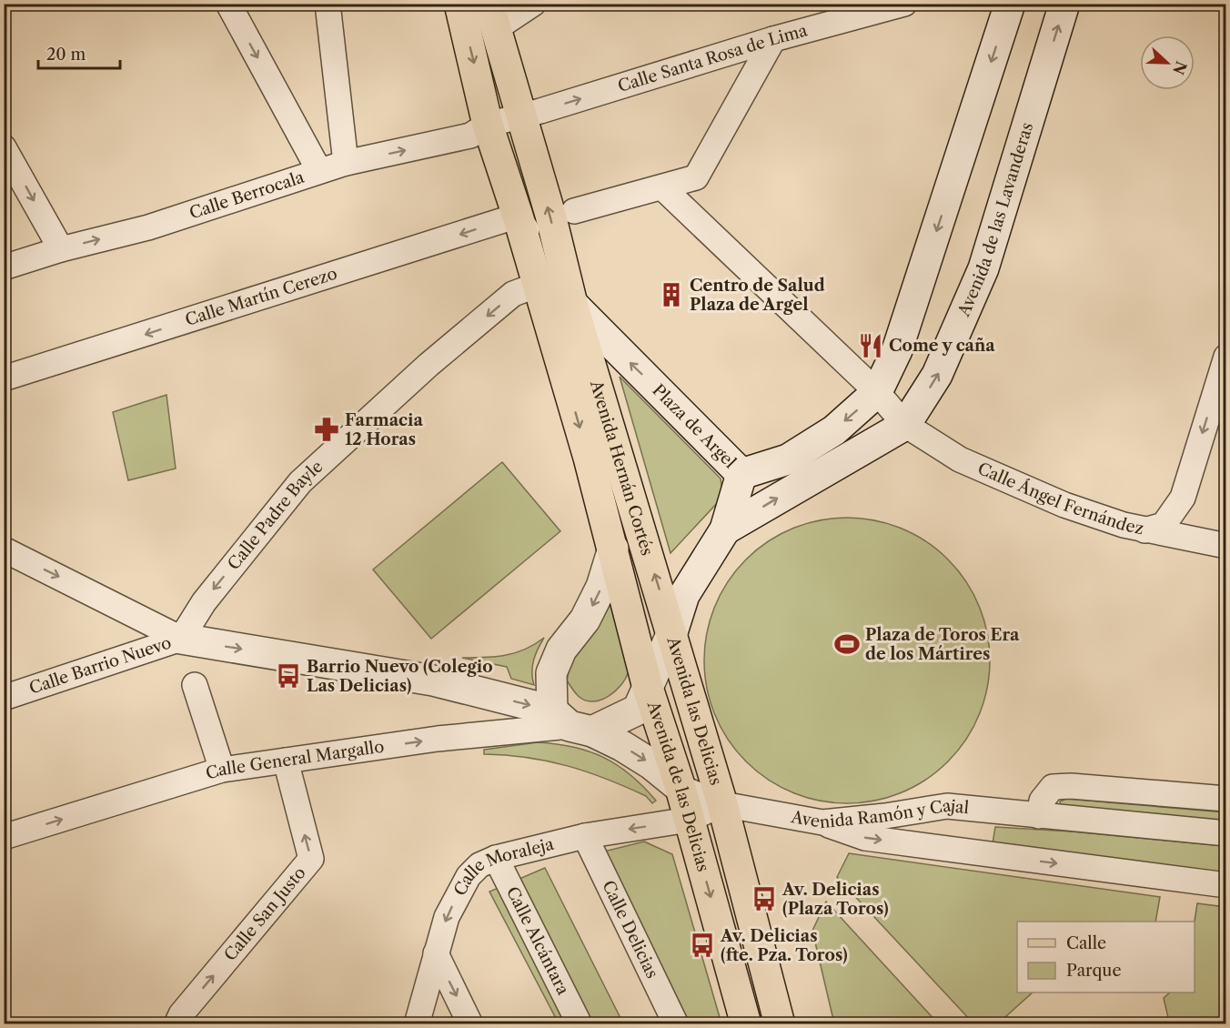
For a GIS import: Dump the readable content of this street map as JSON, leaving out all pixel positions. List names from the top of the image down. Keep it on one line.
{"streets":{"main road":["Avenida de las Lavanderas","Plaza de Argel","Avenida Hernán Cortés","Calle Barrio Nuevo","Avenida las Delicias","Calle General Margallo","Avenida de las Delicias"],"street":["Calle Santa Rosa de Lima","Calle Berrocala","Calle Martín Cerezo","Calle Ángel Fernández","Calle Padre Bayle","Avenida Ramón y Cajal","Calle Moraleja","Calle San Justo","Calle Delicias","Calle Alcántara"]},"crossings":[["Calle Santa Rosa de Lima","Avenida Hernán Cortés"],["Calle Berrocala","Avenida Hernán Cortés"],["Avenida de las Lavanderas","Plaza de Argel"],["Avenida de las Lavanderas","Calle Ángel Fernández"],["Calle Martín Cerezo","Avenida Hernán Cortés"],["Plaza de Argel","Avenida Hernán Cortés"],["Plaza de Argel","Avenida las Delicias"],["Avenida Hernán Cortés","Calle Padre Bayle"],["Avenida Hernán Cortés","Avenida las Delicias"],["Avenida Hernán Cortés","Avenida de las Delicias"],["Calle Padre Bayle","Calle Barrio Nuevo"],["Calle Barrio Nuevo","Calle General Margallo"],["Avenida las Delicias","Calle General Margallo"],["Avenida las Delicias","Avenida de las Delicias"],["Avenida las Delicias","Avenida Ramón y Cajal"],["Avenida las Delicias","Calle Moraleja"],["Calle General Margallo","Avenida de las Delicias"],["Calle General Margallo","Calle San Justo"],["Avenida de las Delicias","Calle Moraleja"],["Avenida Ramón y Cajal","Calle Moraleja"],["Calle Moraleja","Calle Delicias"],["Calle Moraleja","Calle Alcántara"]],"one_way":["Calle Berrocala","Calle Martín Cerezo","Plaza de Argel","Calle Padre Bayle","Calle Barrio Nuevo","Calle General Margallo","Calle Moraleja","Calle San Justo"],"places":{"building":["Centro de Salud Plaza de Argel"],"restaurant":["Come y caña"],"pharmacy":["Farmacia 12 Horas"],"sports":["Plaza de Toros Era de los Mártires"],"bus stop":["Barrio Nuevo (Colegio Las Delicias)","Av. Delicias (Plaza Toros)","Av. Delicias (fte. Pza. Toros)"]},"legend":["Calle","Parque"],"scale_bar":"20 m","north":"right"}
